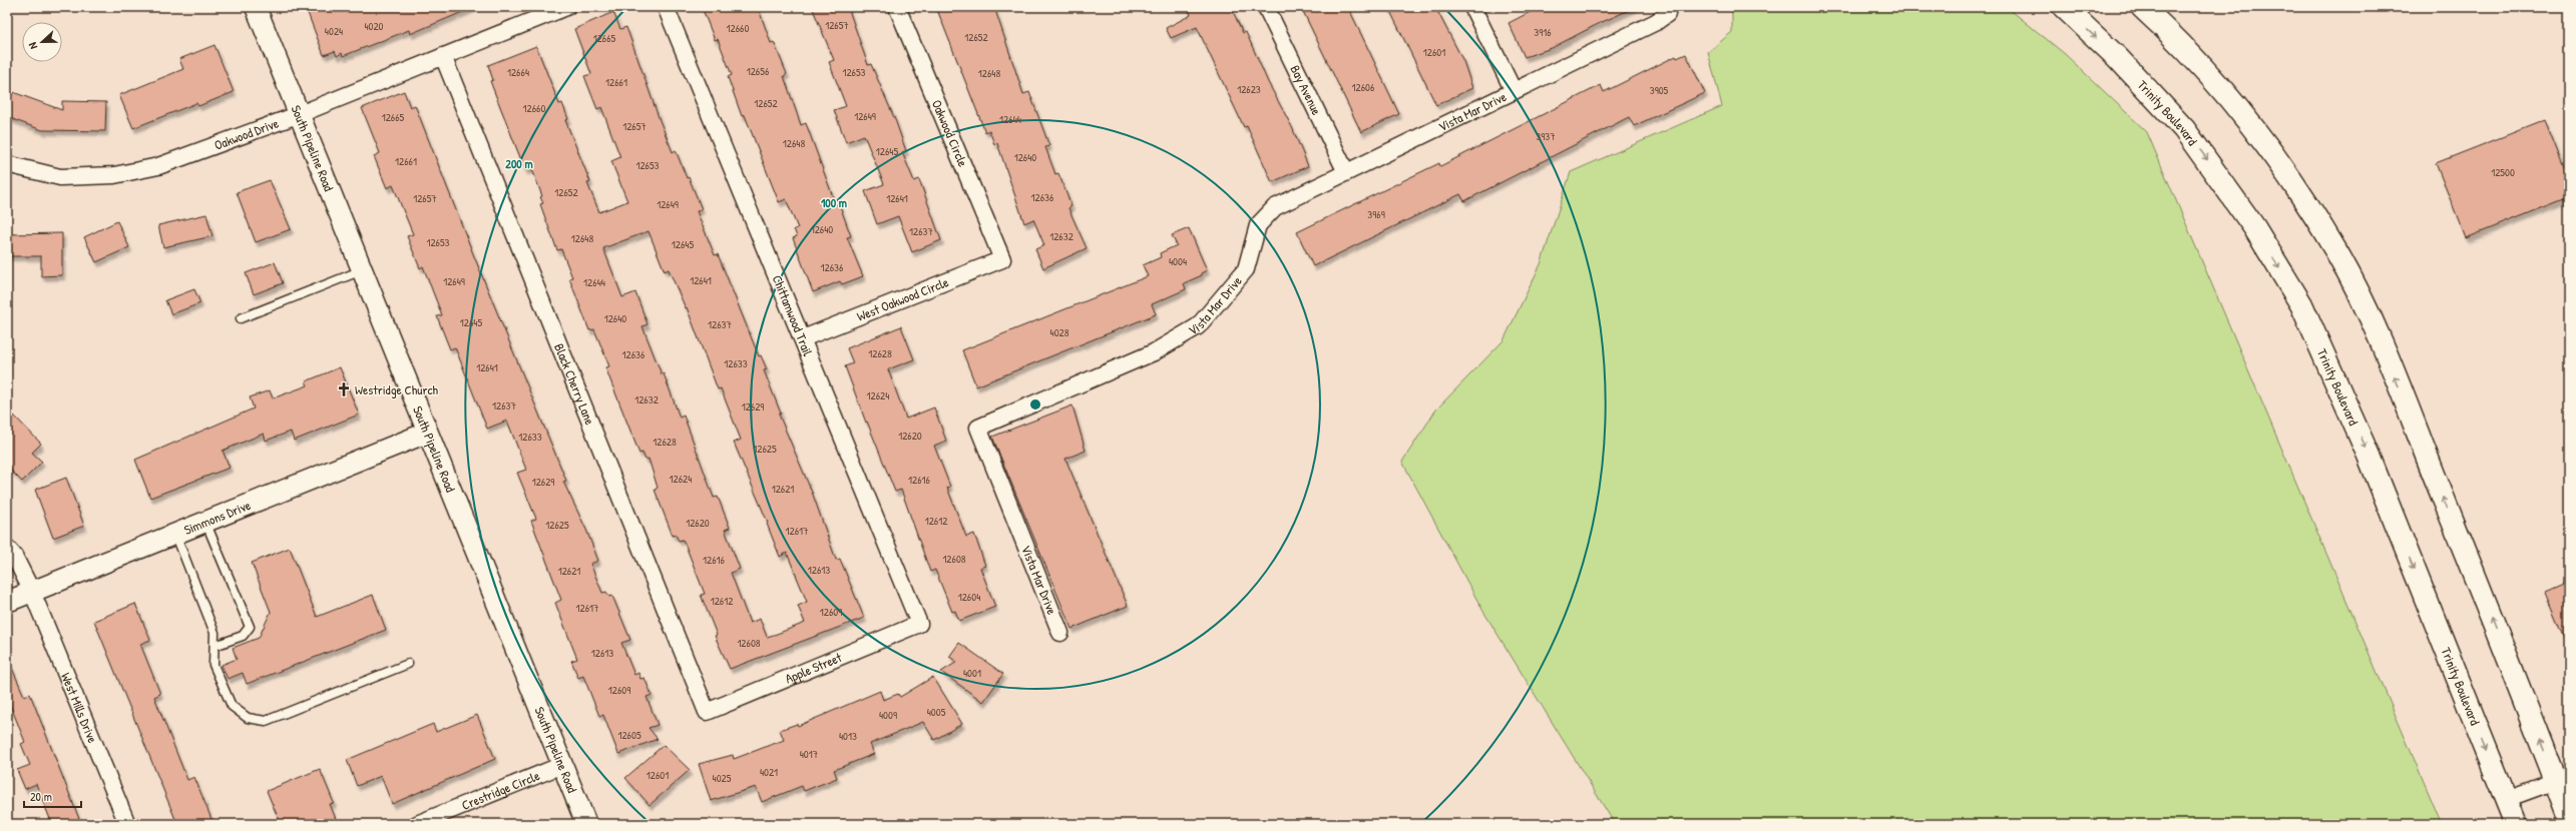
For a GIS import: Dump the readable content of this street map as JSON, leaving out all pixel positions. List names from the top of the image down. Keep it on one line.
{"streets":{"main road":["Trinity Boulevard"],"street":["Bay Avenue","Vista Mar Drive","Oakwood Circle","Oakwood Drive","South Pipeline Road","West Oakwood Circle","Chittamwood Trail","Black Cherry Lane","Simmons Drive","Apple Street","West Mills Drive","Crestridge Circle"]},"crossings":[["Bay Avenue","Vista Mar Drive"],["Oakwood Circle","West Oakwood Circle"],["Oakwood Drive","South Pipeline Road"],["Oakwood Drive","Black Cherry Lane"],["South Pipeline Road","Simmons Drive"],["South Pipeline Road","Crestridge Circle"],["West Oakwood Circle","Chittamwood Trail"],["Chittamwood Trail","Apple Street"],["Black Cherry Lane","Apple Street"],["Simmons Drive","West Mills Drive"]],"places":{"church":["Westridge Church"]},"house_numbers":["12657","4020","12660","4024","3916","12652","12665","12601","12656","12664","12653","12648","12661","12606","12623","3905","12652","12660","12649","12665","12644","12657","3937","12648","12645","12640","12661","12653","12500","12652","12636","12657","12641","12649","3969","12640","12637","12632","12648","12653","12645","4004","12636","12641","12649","12644","12640","12645","12637","4028","12628","12636","12633","12641","12624","12632","12637","12629","12620","12633","12628","12625","12624","12616","12629","12621","12612","12620","12625","12617","12608","12616","12613","12621","12604","12612","12617","12609","12608","12613","4001","12609","4005","4009","12605","4013","4017","4021","12601","4025"],"scale_bar":"20 m","north":"left","rings":["200 m","100 m"]}
